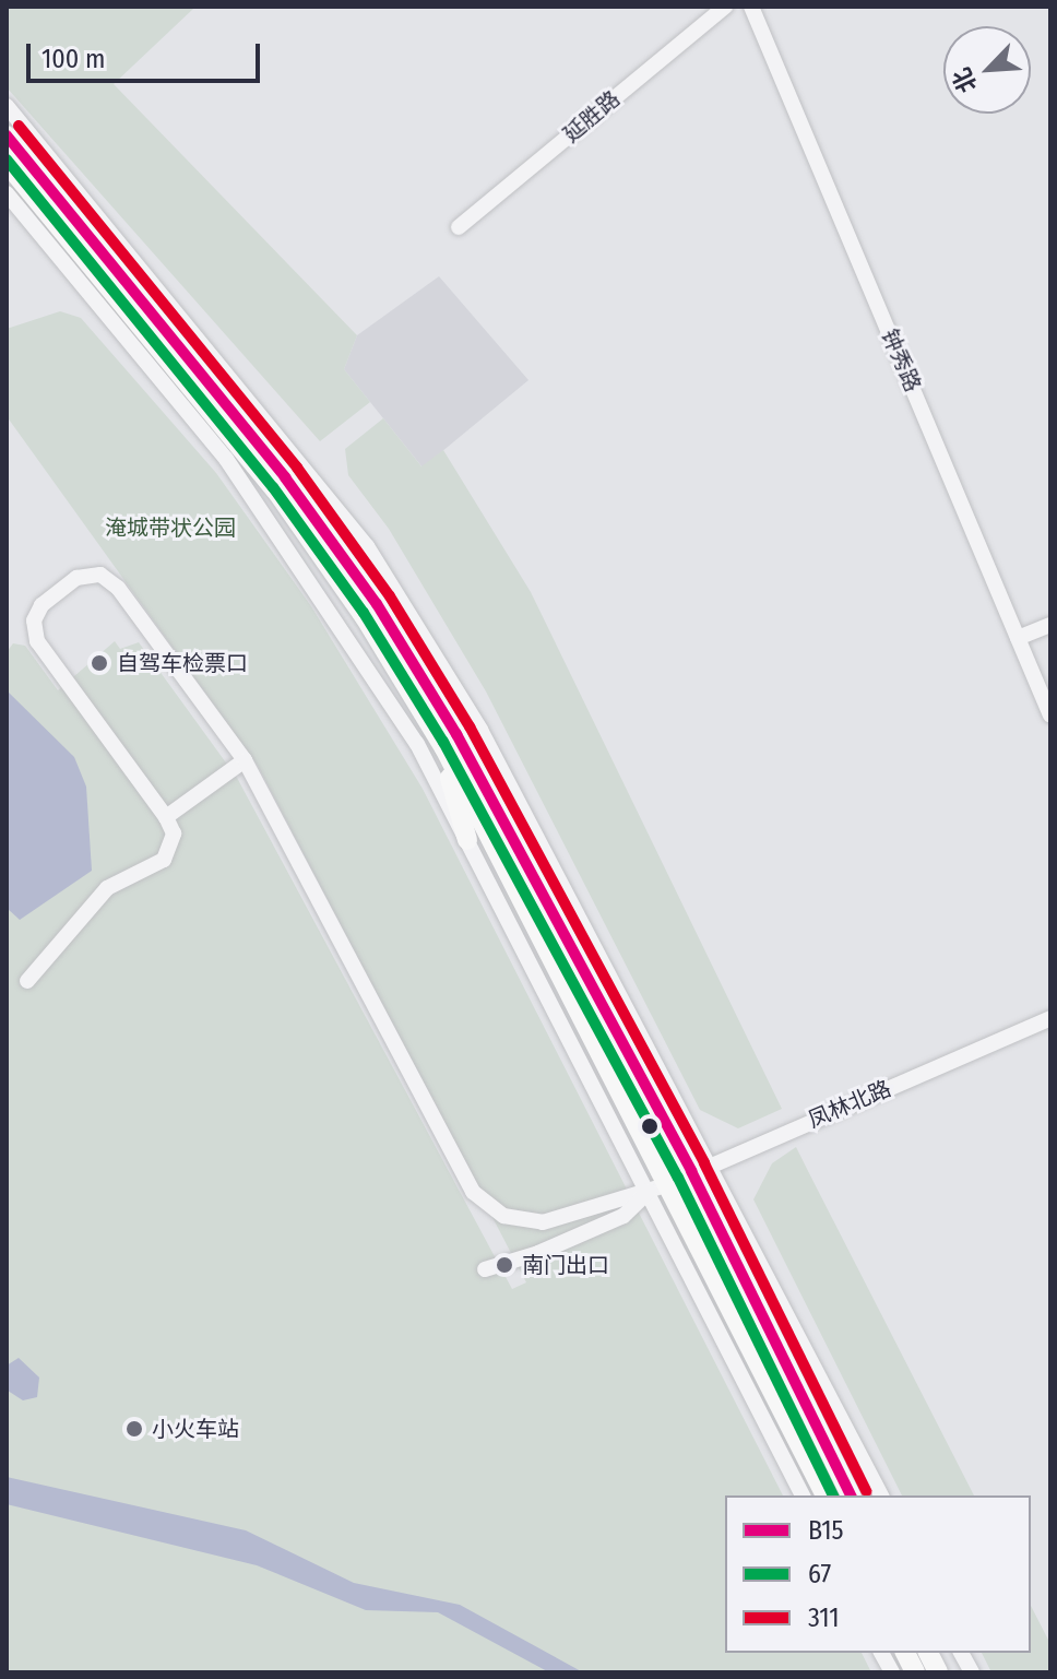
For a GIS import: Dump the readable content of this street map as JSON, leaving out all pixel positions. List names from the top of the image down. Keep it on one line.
{"streets":{"street":["延胜路","钟秀路","凤林北路"]},"parks":["淹城带状公园"],"places":["自驾车检票口","南门出口","小火车站"],"lines":["transit line 311","transit line B15","transit line 67"],"legend":["B15","67","311"],"scale_bar":"100 m","north":"bottom left"}
